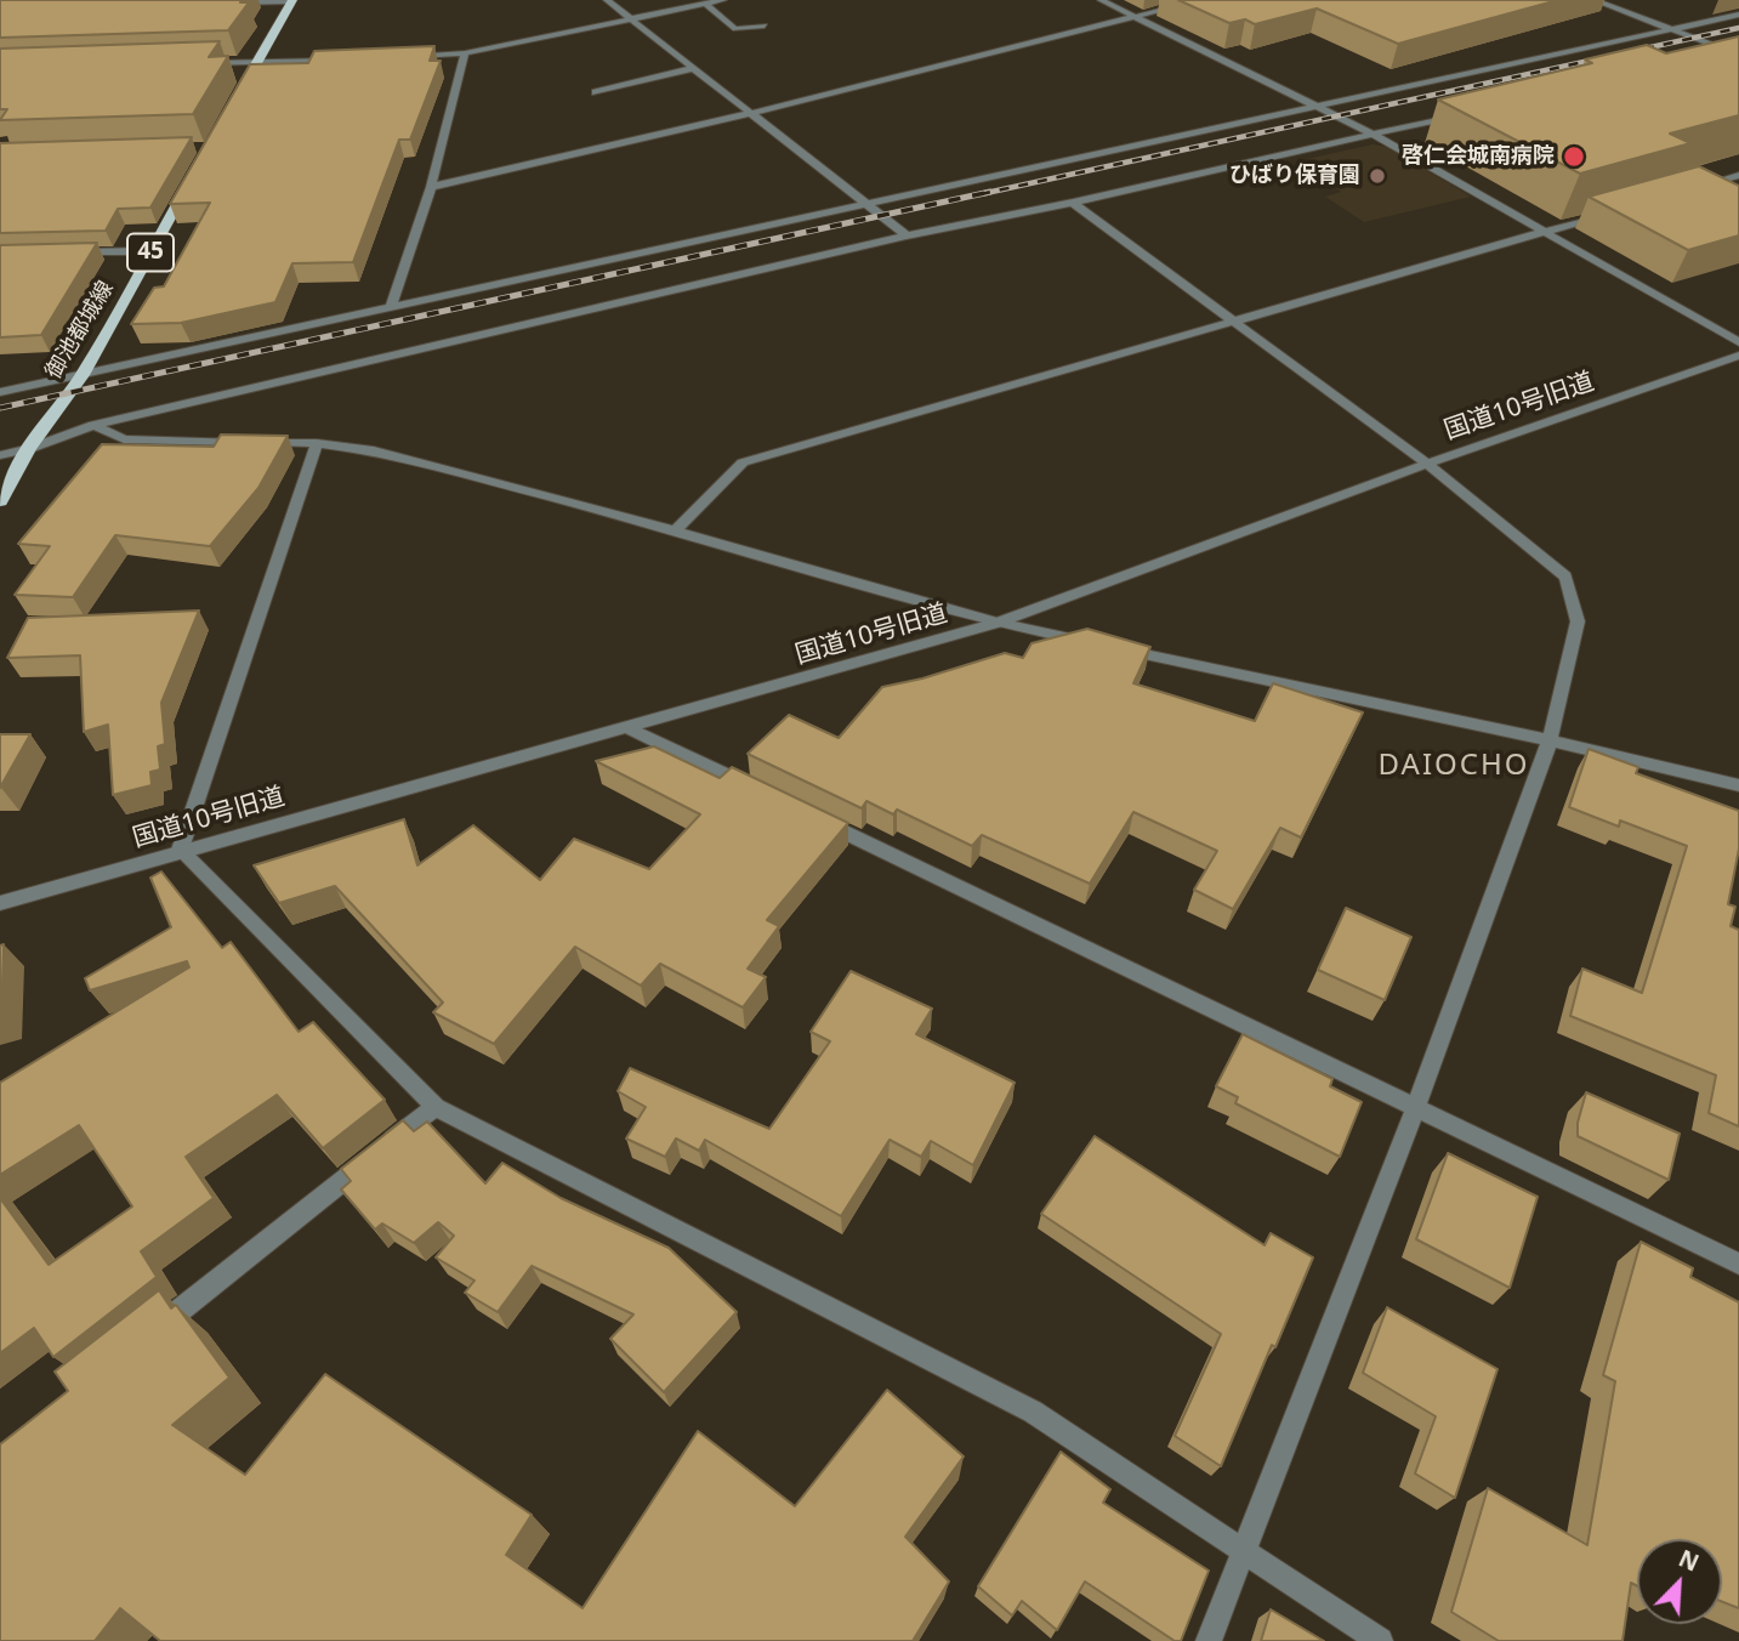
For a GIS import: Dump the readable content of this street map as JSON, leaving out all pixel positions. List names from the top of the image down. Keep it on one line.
{"streets":{"main road":["45","御池都城線"],"street":["国道10号旧道"]},"districts":["DAIOCHO"],"places":["啓仁会城南病院","ひばり保育園"],"north":"top right"}
